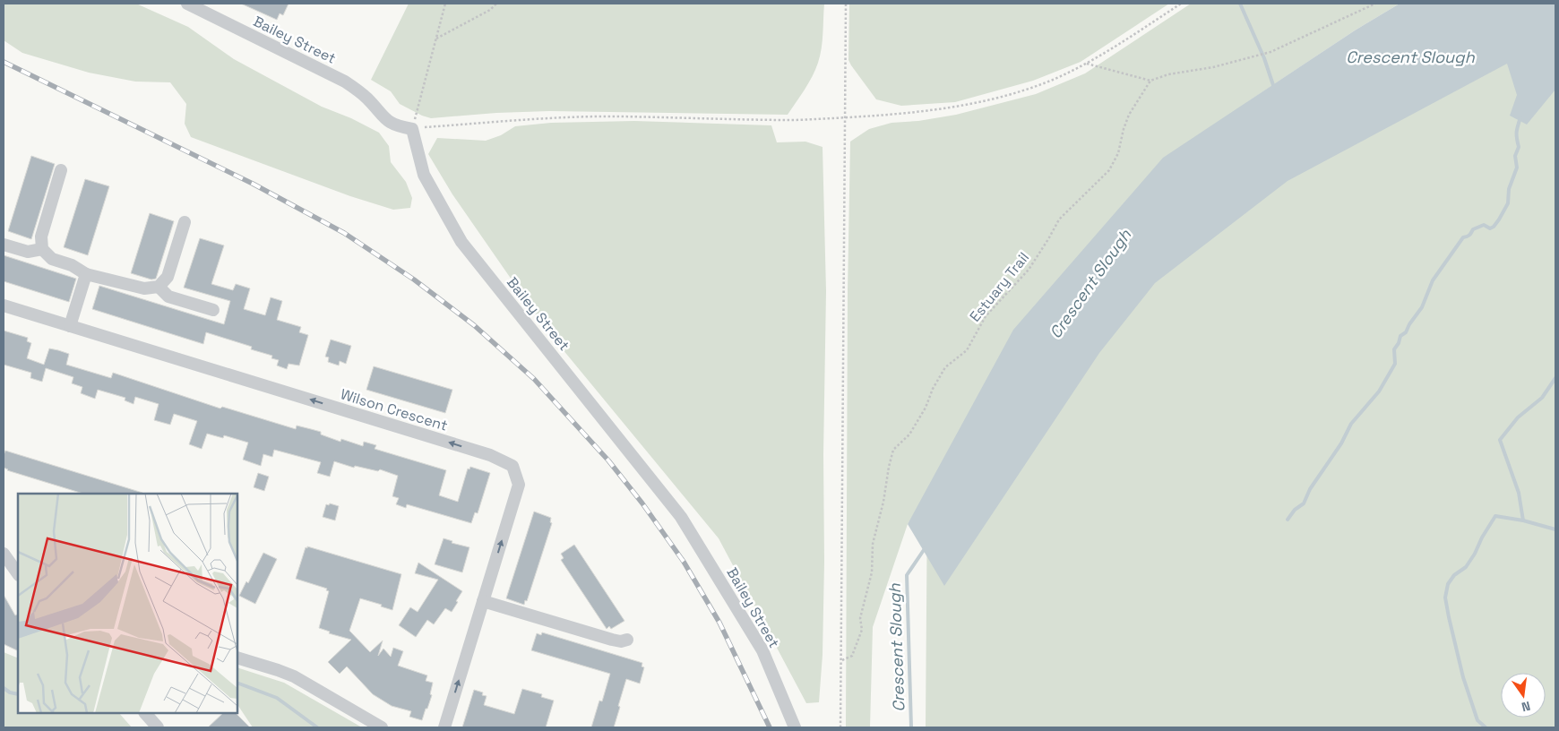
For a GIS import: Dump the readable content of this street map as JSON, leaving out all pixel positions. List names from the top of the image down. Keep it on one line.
{"streets":{"street":["Bailey Street","Wilson Crescent"],"path":["Estuary Trail"]},"water":["Crescent Slough"],"north":"bottom"}
